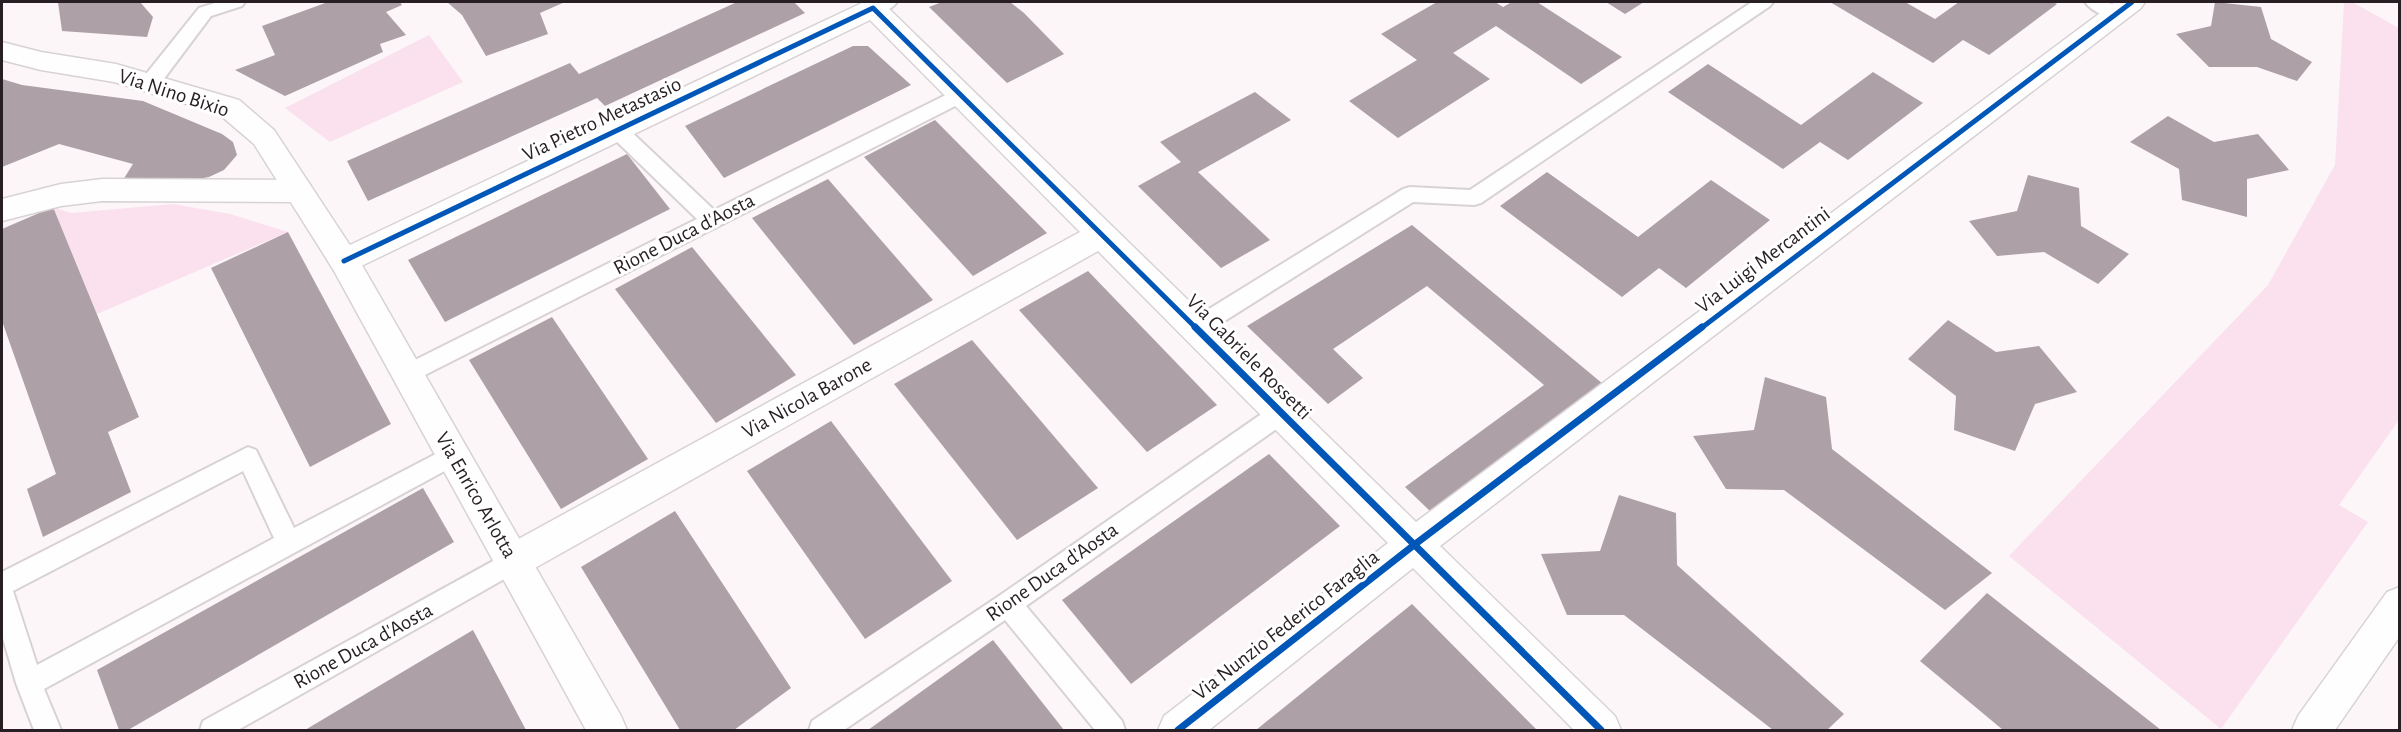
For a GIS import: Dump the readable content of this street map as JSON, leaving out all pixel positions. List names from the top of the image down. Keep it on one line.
{"streets":{"street":["Via Nino Bixio","Via Pietro Metastasio","Via Luigi Mercantini","Via Gabriele Rossetti","Via Nicola Barone","Via Enrico Arlotta","Via Nunzio Federico Faraglia"],"lane":["Rione Duca d'Aosta"]},"crossings":[["Via Nino Bixio","Via Pietro Metastasio"],["Via Nino Bixio","Via Enrico Arlotta"],["Via Pietro Metastasio","Via Gabriele Rossetti"],["Via Pietro Metastasio","Via Enrico Arlotta"],["Rione Duca d'Aosta","Via Gabriele Rossetti"],["Rione Duca d'Aosta","Via Nicola Barone"],["Rione Duca d'Aosta","Via Enrico Arlotta"],["Via Luigi Mercantini","Via Gabriele Rossetti"],["Via Luigi Mercantini","Via Nunzio Federico Faraglia"],["Via Gabriele Rossetti","Via Nicola Barone"],["Via Gabriele Rossetti","Via Nunzio Federico Faraglia"],["Via Nicola Barone","Via Enrico Arlotta"]]}
